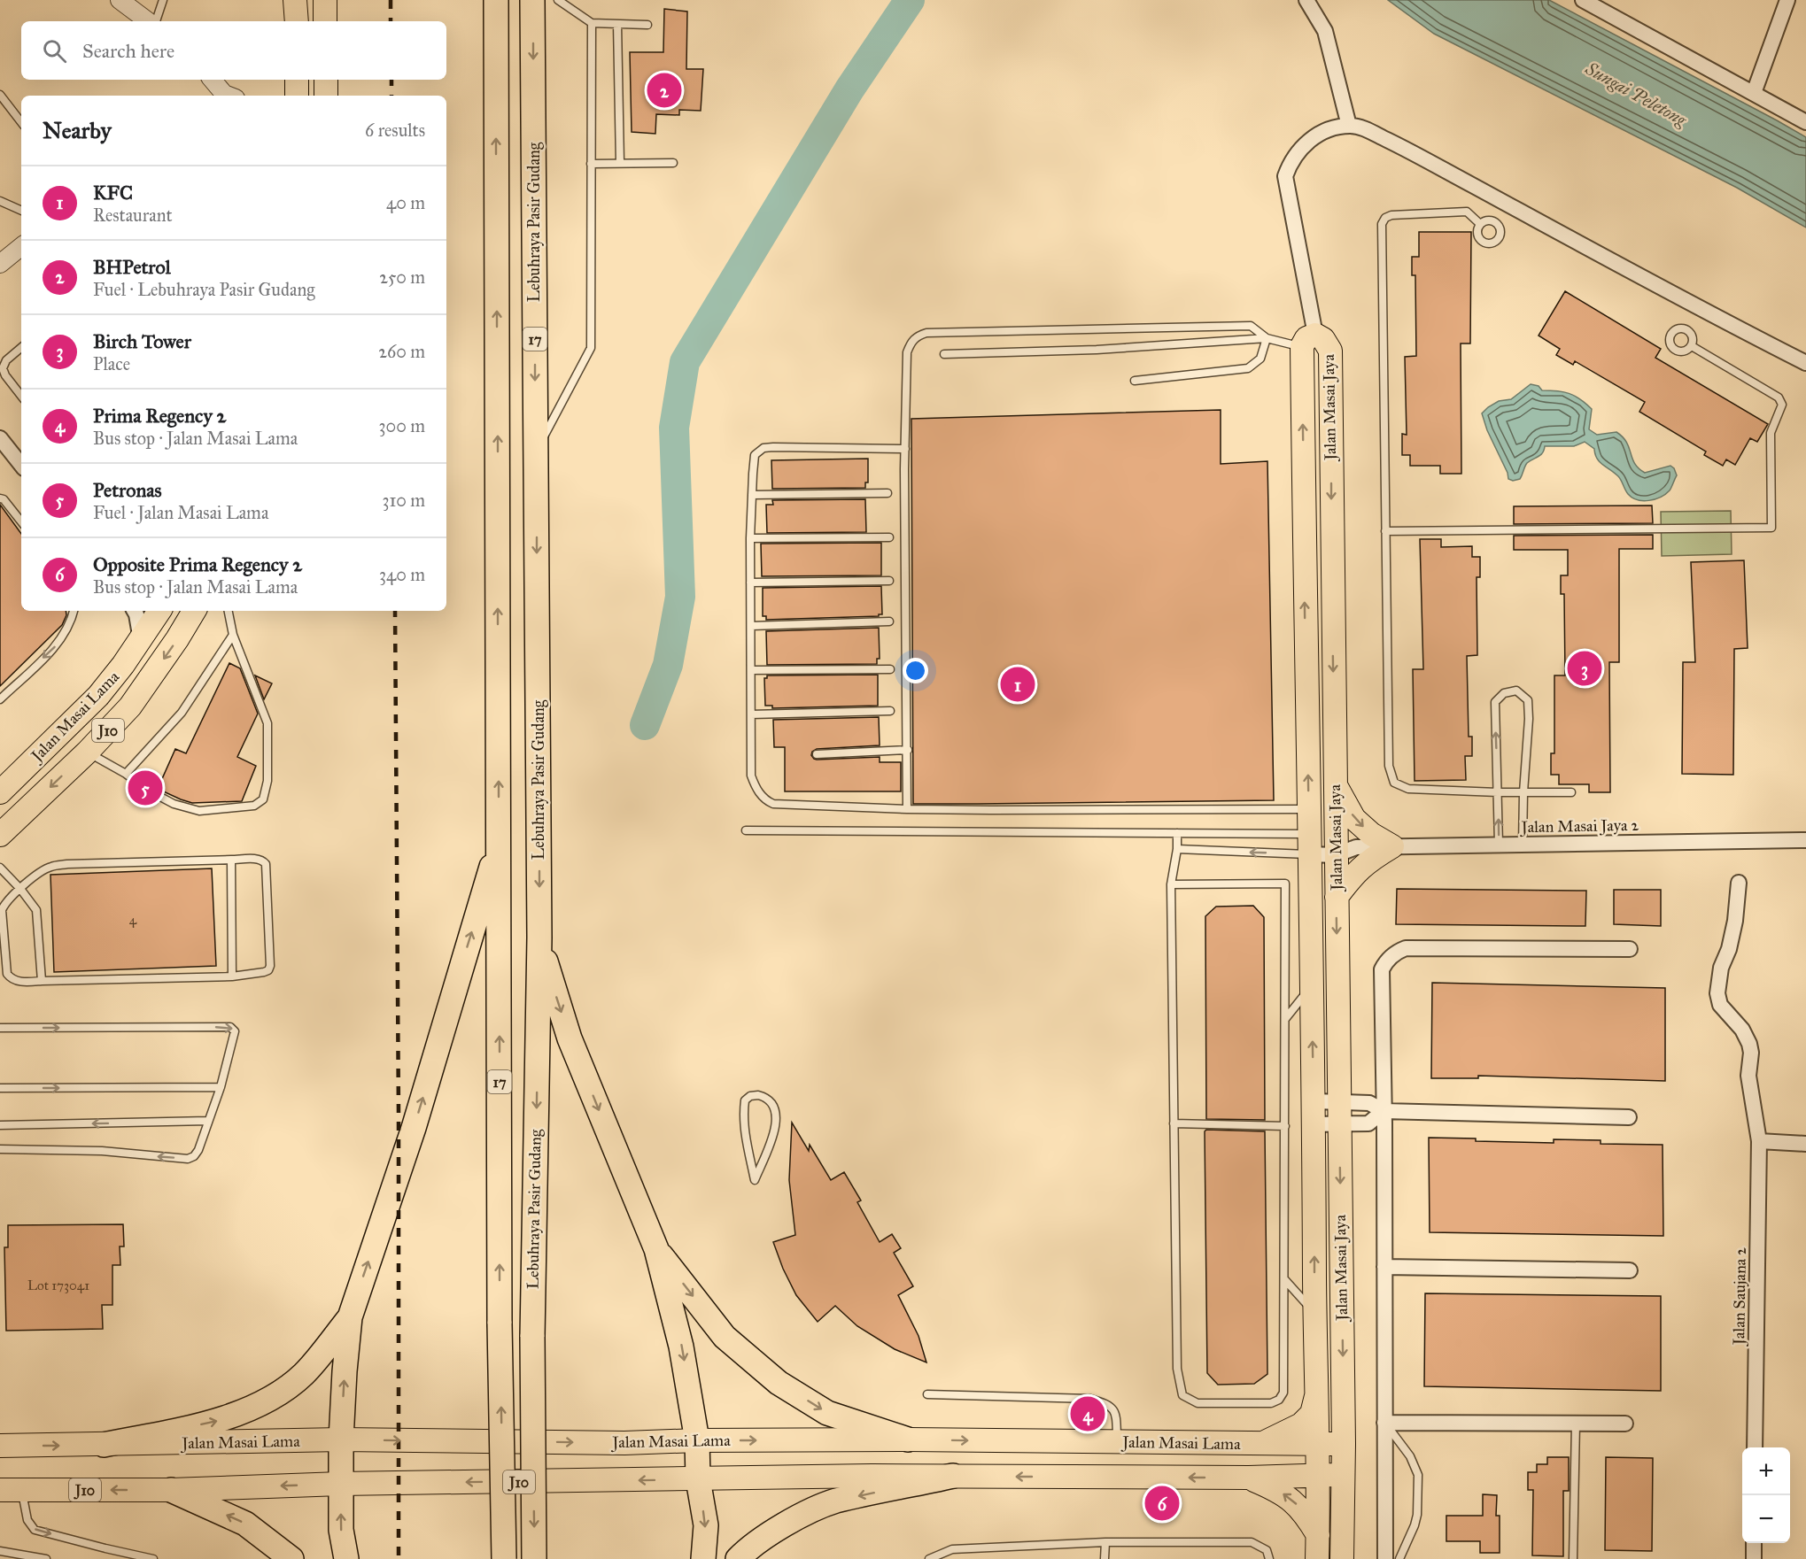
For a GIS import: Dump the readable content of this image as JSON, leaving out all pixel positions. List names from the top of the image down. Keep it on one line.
{"streets":{"highway":["Lebuhraya Pasir Gudang","17"],"main road":["Jalan Masai Jaya","Jalan Masai Lama","J10"],"street":["Jalan Masai Jaya 2","Jalan Saujana 2"]},"crossings":[["Jalan Masai Jaya","Jalan Masai Lama"],["Jalan Masai Jaya","Jalan Masai Jaya 2"]],"water":["Sungai Peletong"],"house_numbers":["4","Lot 173041"],"page":{"search":"Search here","pins":["2","3","1","5","4","6"],"heading":["Nearby","6 results"],"list":[{"mark":"1","name":"KFC","note":"Restaurant","value":"40 m"},{"mark":"2","name":"BHPetrol","note":"Fuel · Lebuhraya Pasir Gudang","value":"250 m"},{"mark":"3","name":"Birch Tower","note":"Place","value":"260 m"},{"mark":"4","name":"Prima Regency 2","note":"Bus stop · Jalan Masai Lama","value":"300 m"},{"mark":"5","name":"Petronas","note":"Fuel · Jalan Masai Lama","value":"310 m"},{"mark":"6","name":"Opposite Prima Regency 2","note":"Bus stop · Jalan Masai Lama","value":"340 m"}],"map_buttons":["+","−"]}}
